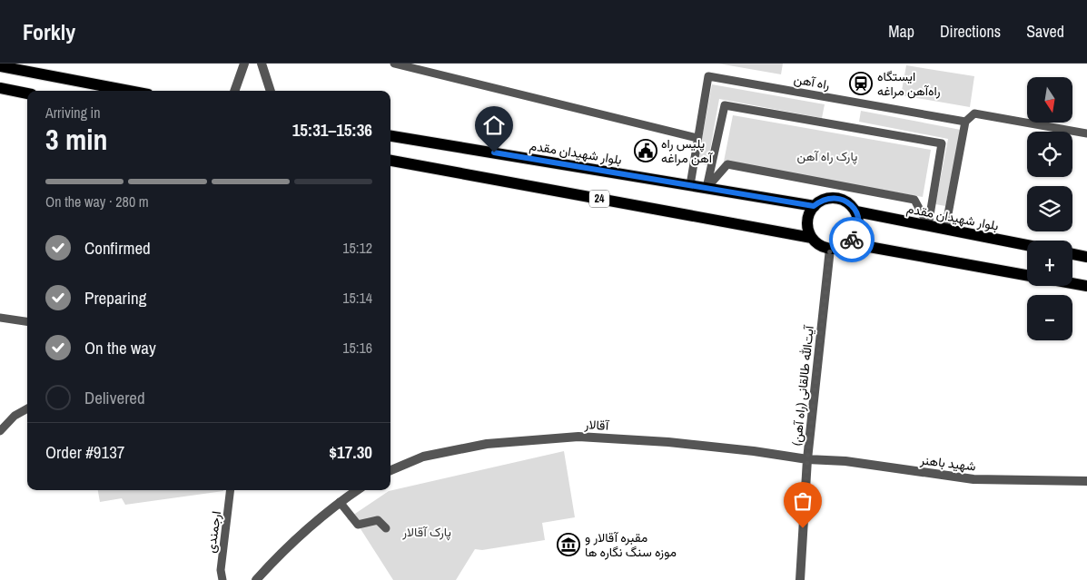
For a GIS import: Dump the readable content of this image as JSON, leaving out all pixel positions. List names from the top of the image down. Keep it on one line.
{"streets":{"main road":["بلوار شهیدان مقدم","24"],"street":["راه آهن","(راه آهن) آیت‌الله طالقانی","آقالار","شهید باهنر","ارجمندی"]},"crossings":[["راه آهن","بلوار شهیدان مقدم"],["بلوار شهیدان مقدم","24"],["بلوار شهیدان مقدم","(راه آهن) آیت‌الله طالقانی"],["24","(راه آهن) آیت‌الله طالقانی"],["(راه آهن) آیت‌الله طالقانی","آقالار"],["(راه آهن) آیت‌الله طالقانی","شهید باهنر"],["آقالار","شهید باهنر"]],"parks":["پارک راه آهن","پارک آقالار"],"places":{"station":["ایستگاه راه‌آهن مراغه"],"public building":["پلیس راه آهن مراغه"],"museum":["مقبره آقالار و موزه سنگ نگاره ها"]},"north":"bottom","page":{"header":"Forkly","nav":["Map","Directions","Saved"],"map_buttons":["+","−"],"heading":["3 min","Arriving in","15:31–15:36"],"panel":["Order #9137","$17.30"],"bar":"On the way · 280 m","list":[["Confirmed","15:12"],["Preparing","15:14"],["On the way","15:16"],"Delivered"]}}
